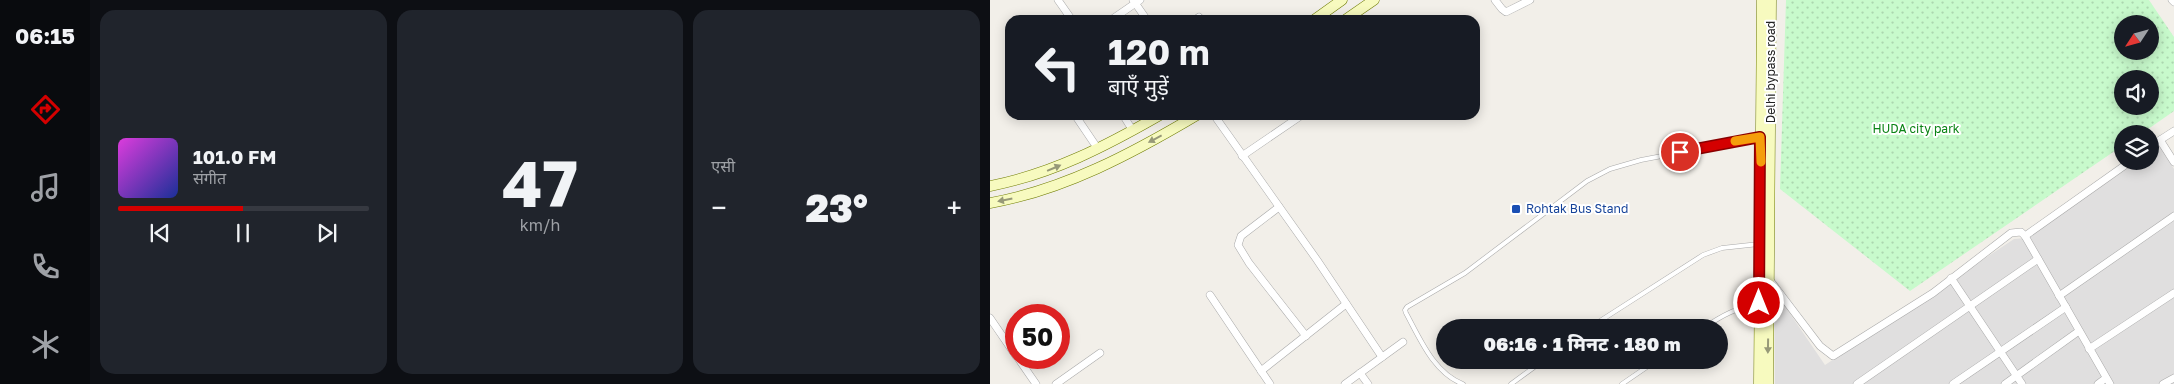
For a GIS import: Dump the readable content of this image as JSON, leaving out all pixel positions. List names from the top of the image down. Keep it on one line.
{"streets":{"main road":["Delhi bypass road"]},"parks":["HUDA city park"],"places":{"transit":["Rohtak Bus Stand"]},"north":"bottom left","page":{"tabs":"06:15","tile":[["47","km/h"],"एसी"],"turn":["120 m","बाएँ मुड़ें"],"song":["101.0 FM","संगीत"],"heat":["−","23°","+"],"limit":"50","trip":"06:16 · 1 मिनट · 180 m"}}
